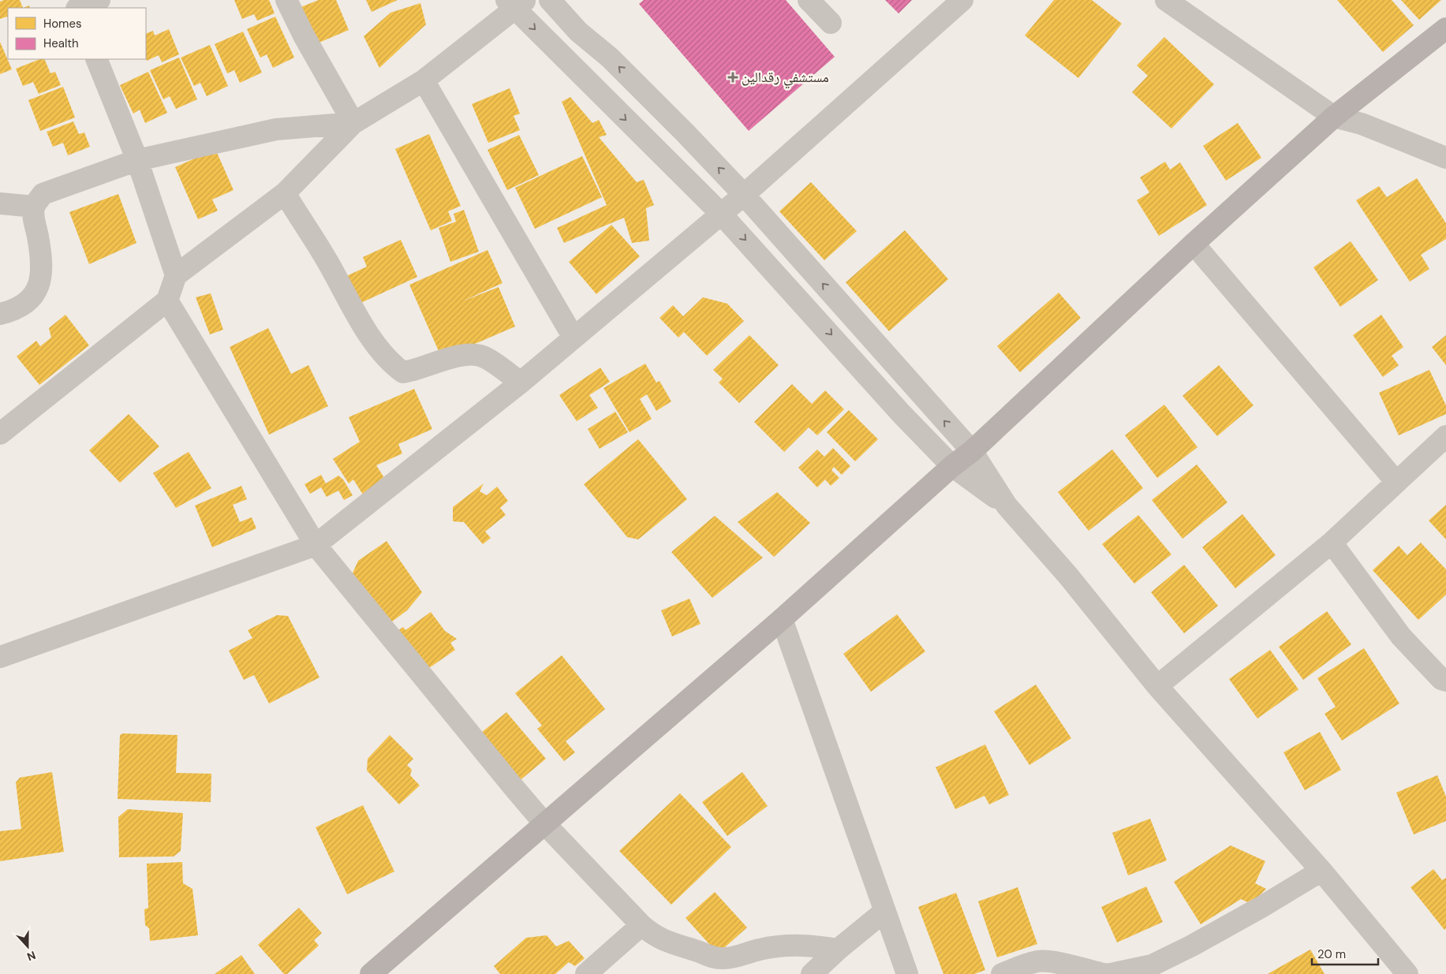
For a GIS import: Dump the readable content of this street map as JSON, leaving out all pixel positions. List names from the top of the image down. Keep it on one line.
{"places":{"health":["مستشفي رقدالين"]},"legend":["Homes","Health"],"scale_bar":"20 m","north":"bottom"}
